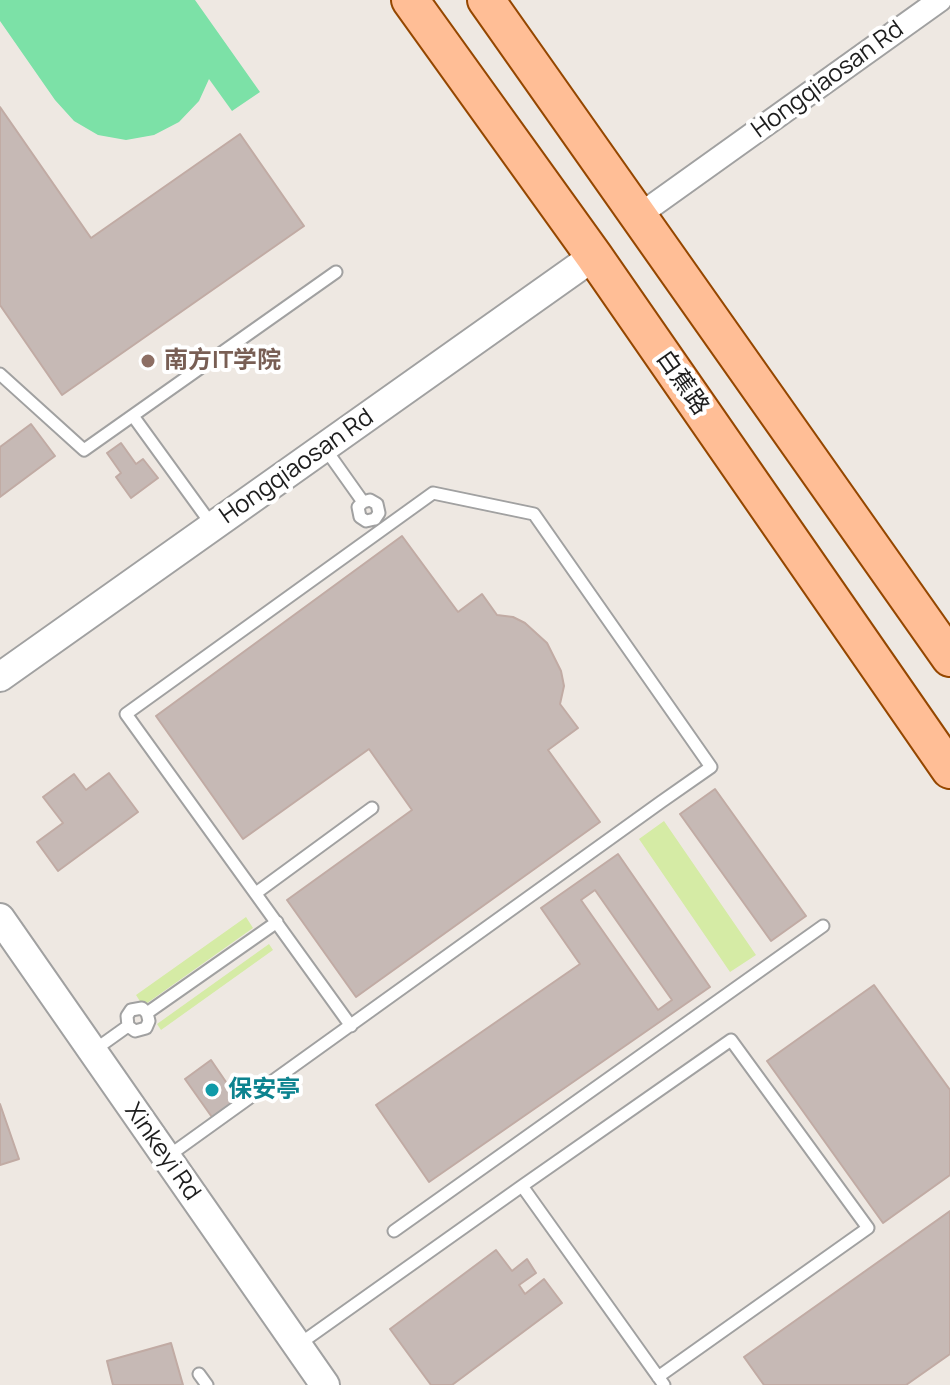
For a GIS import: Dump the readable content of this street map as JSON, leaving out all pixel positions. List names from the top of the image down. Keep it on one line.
{"streets":{"main road":["白蕉路"],"street":["Hongqiaosan Rd","Xinkeyi Rd"]},"crossings":[["Hongqiaosan Rd","白蕉路"]],"places":["南方IT学院","保安亭"]}
